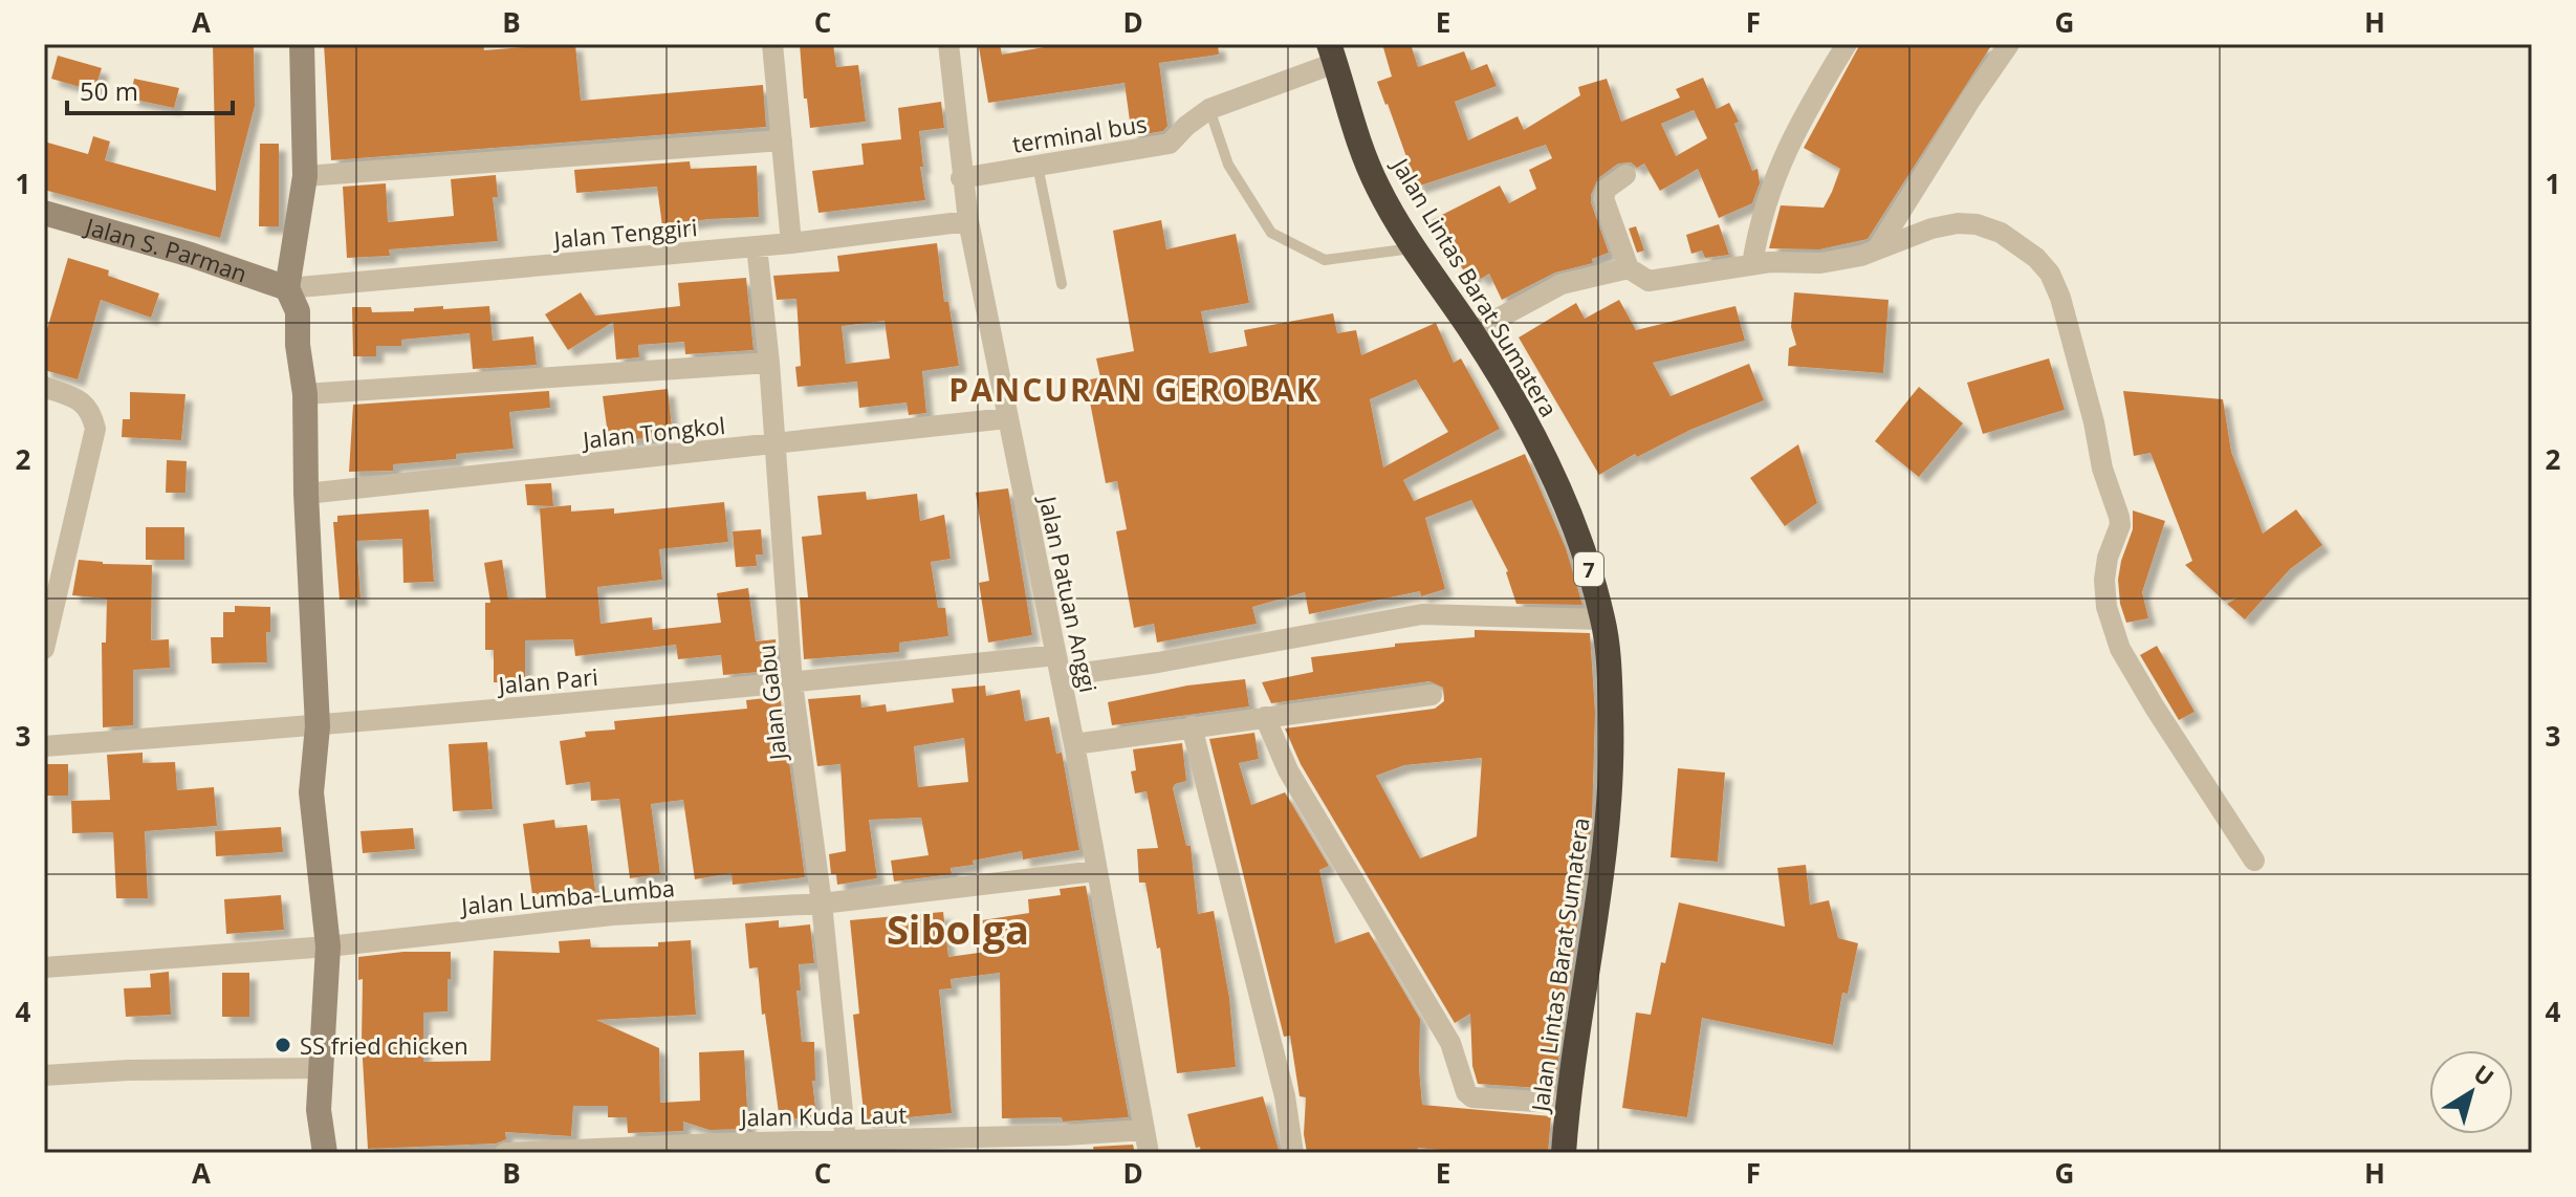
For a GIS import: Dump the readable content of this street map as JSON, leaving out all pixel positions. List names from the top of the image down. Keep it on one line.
{"streets":{"highway":["Jalan Lintas Barat Sumatera","7"],"main road":["Jalan S. Parman"],"street":["terminal bus","Jalan Tenggiri","Jalan Tongkol","Jalan Patuan Anggi","Jalan Pari","Jalan Gabu","Jalan Lumba-Lumba","Jalan Kuda Laut"]},"crossings":[["terminal bus","Jalan Lintas Barat Sumatera"],["terminal bus","Jalan Patuan Anggi"],["Jalan Tenggiri","Jalan S. Parman"],["Jalan Tenggiri","Jalan Patuan Anggi"],["Jalan Tenggiri","Jalan Gabu"],["Jalan Lintas Barat Sumatera","Jalan Pari"],["Jalan Tongkol","Jalan Patuan Anggi"],["Jalan Tongkol","Jalan Gabu"],["Jalan Patuan Anggi","Jalan Pari"],["Jalan Patuan Anggi","Jalan Lumba-Lumba"],["Jalan Patuan Anggi","Jalan Kuda Laut"],["Jalan Pari","Jalan Gabu"],["Jalan Gabu","Jalan Lumba-Lumba"],["Jalan Gabu","Jalan Kuda Laut"]],"districts":["PANCURAN GEROBAK","Sibolga"],"places":["SS fried chicken"],"scale_bar":"50 m","north":"top right","grid":{"columns":["A","B","C","D","E","F","G","H"],"rows":["1","2","3","4"]}}
